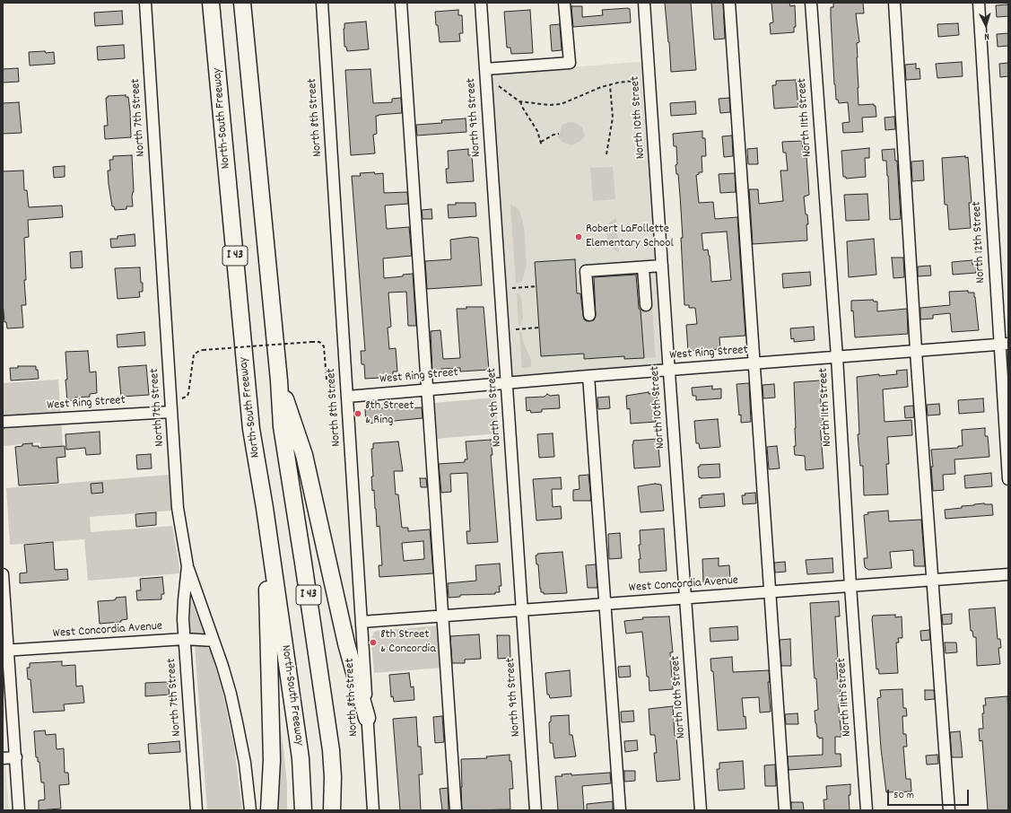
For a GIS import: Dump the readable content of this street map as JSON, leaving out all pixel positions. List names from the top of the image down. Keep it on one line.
{"streets":{"highway":["North-South Freeway","I 43"],"street":["North 7th Street","North 8th Street","North 9th Street","North 10th Street","North 11th Street","North 12th Street","West Ring Street","West Concordia Avenue"]},"crossings":[["North 7th Street","West Ring Street"],["North 7th Street","West Concordia Avenue"],["North 8th Street","West Ring Street"],["North 8th Street","West Concordia Avenue"],["North 9th Street","West Ring Street"],["North 9th Street","West Concordia Avenue"],["North 10th Street","West Ring Street"],["North 10th Street","West Concordia Avenue"],["North 11th Street","West Ring Street"],["North 11th Street","West Concordia Avenue"],["North 12th Street","West Ring Street"]],"places":["Robert LaFollette Elementary School","8th Street & Ring","8th Street & Concordia"],"scale_bar":"50 m","north":"bottom"}
